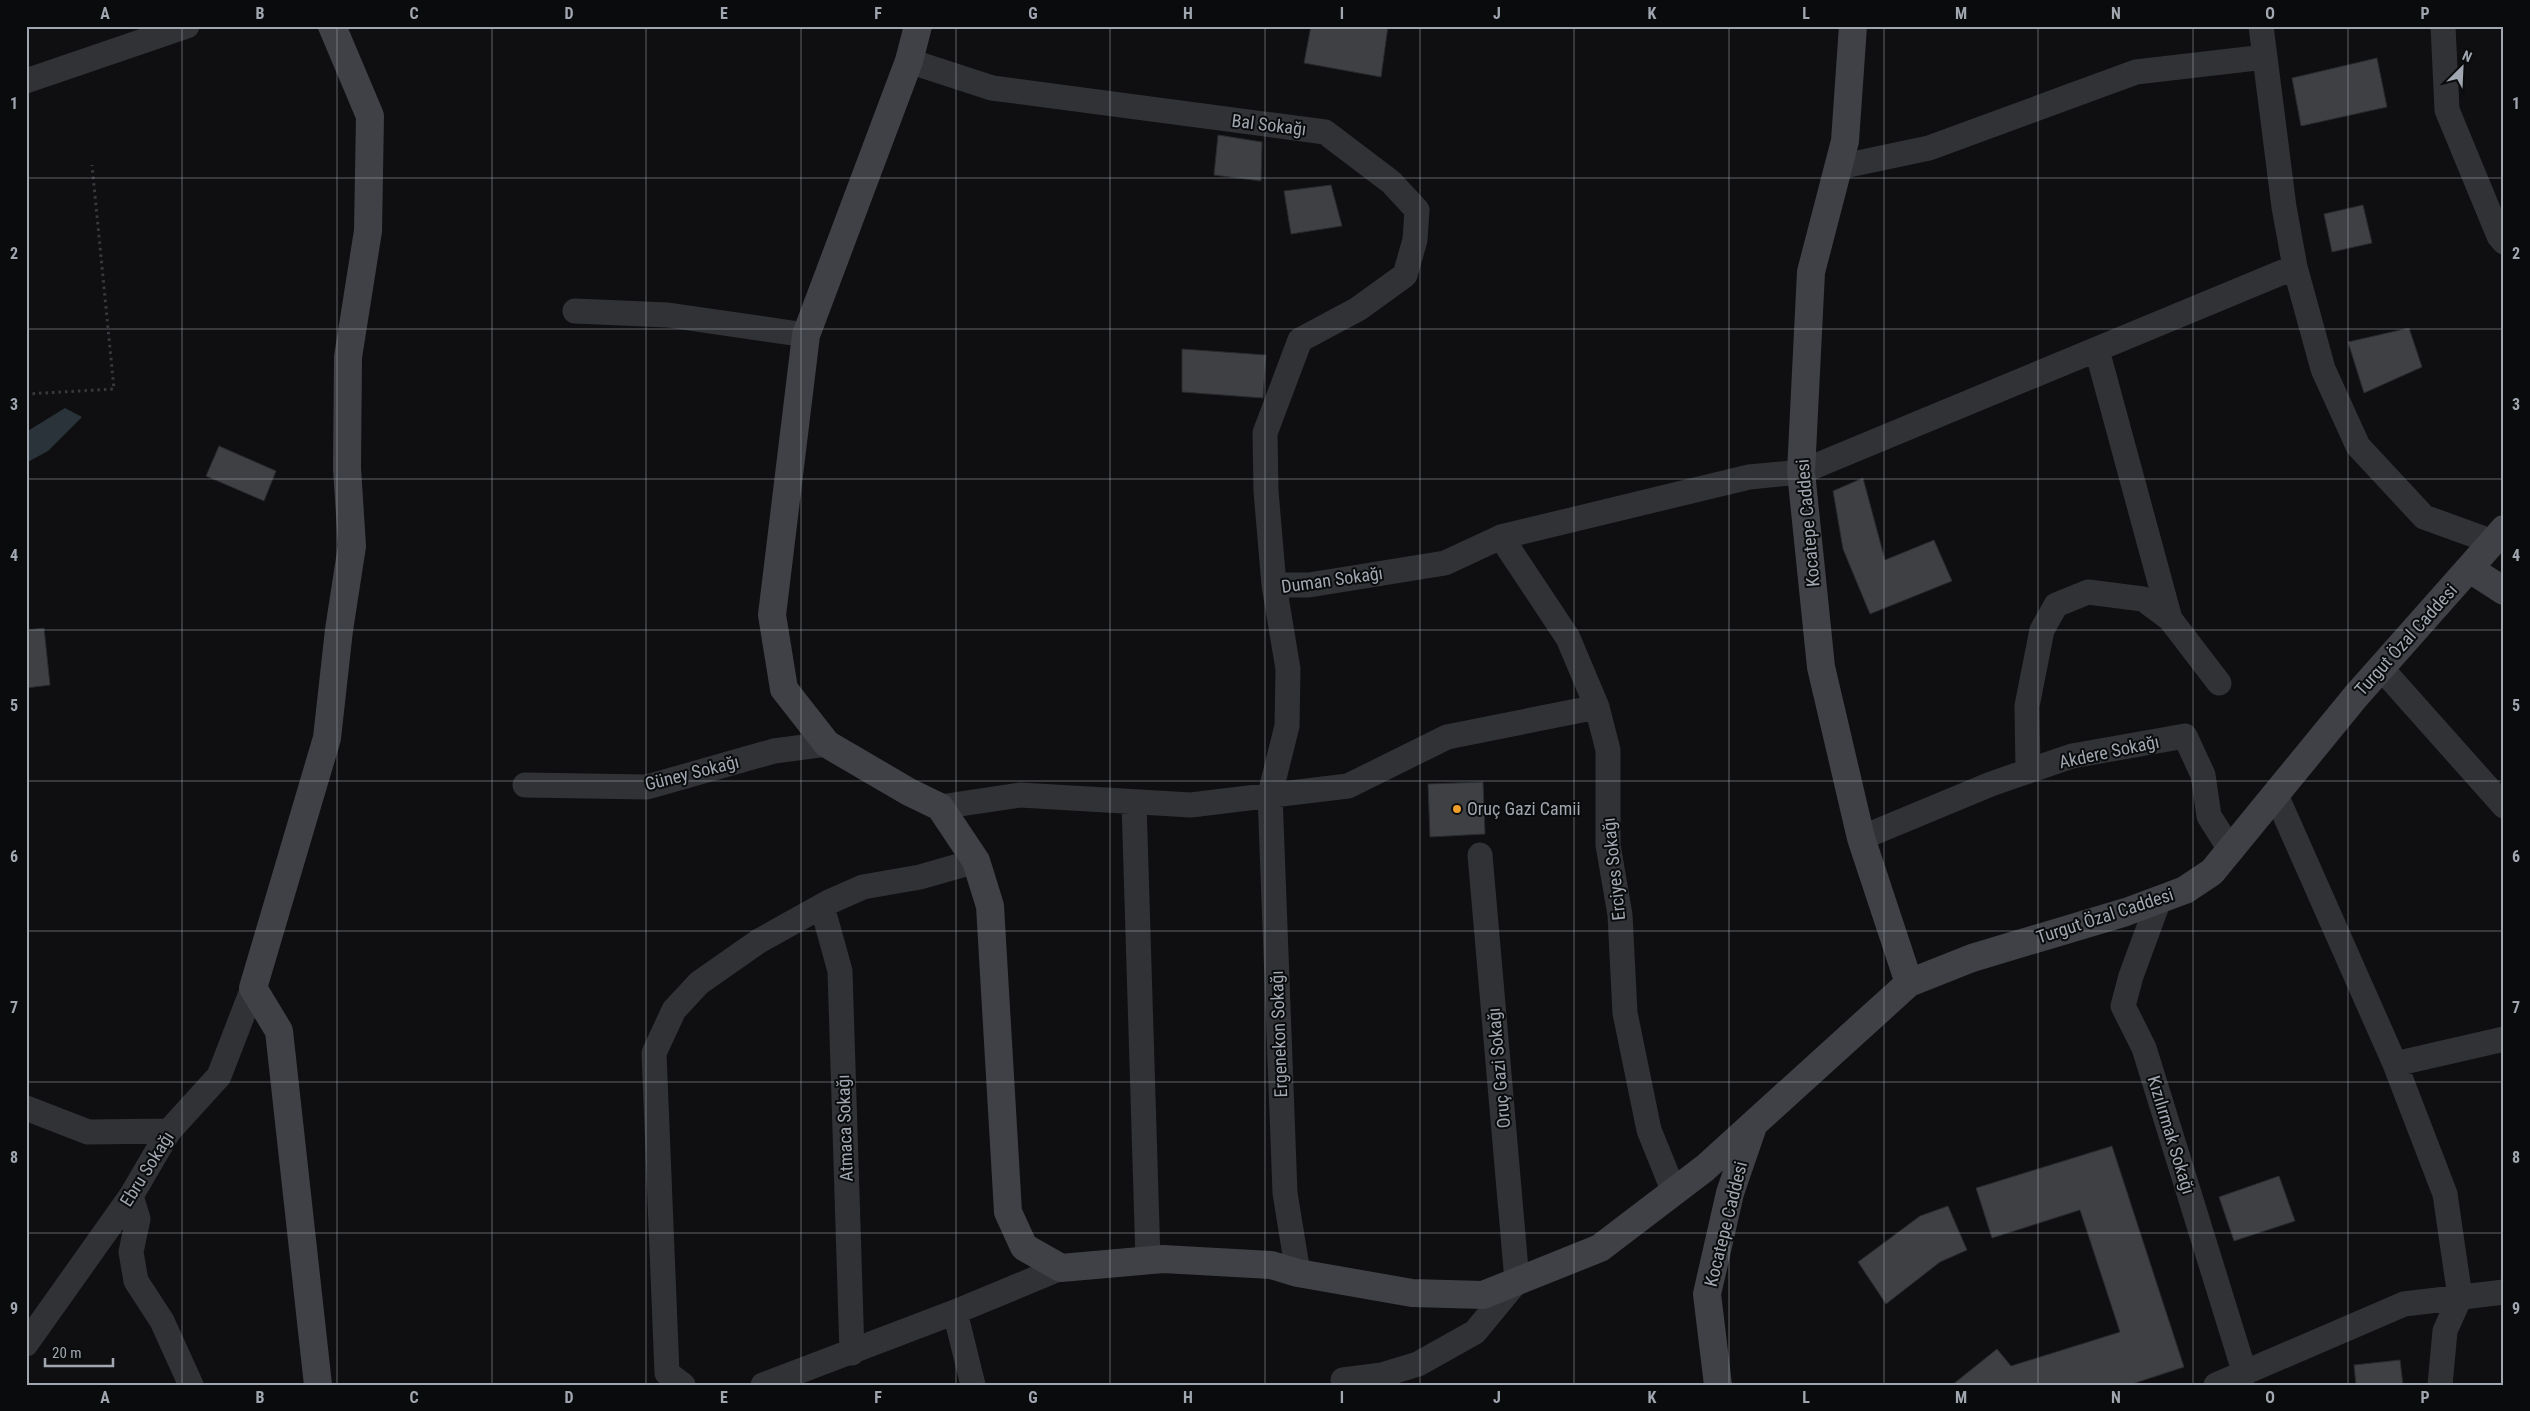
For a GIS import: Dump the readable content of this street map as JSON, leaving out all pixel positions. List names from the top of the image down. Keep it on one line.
{"streets":{"street":["Bal Sokağı","Kocatepe Caddesi","Duman Sokağı","Turgut Özal Caddesi","Akdere Sokağı","Güney Sokağı","Erciyes Sokağı","Ergenekon Sokağı","Oruç Gazi Sokağı","Atmaca Sokağı","Kızılırmak Sokağı","Ebru Sokağı"]},"crossings":[["Bal Sokağı","Duman Sokağı"],["Kocatepe Caddesi","Duman Sokağı"],["Kocatepe Caddesi","Turgut Özal Caddesi"],["Kocatepe Caddesi","Akdere Sokağı"],["Duman Sokağı","Erciyes Sokağı"],["Duman Sokağı","Ergenekon Sokağı"],["Turgut Özal Caddesi","Akdere Sokağı"],["Turgut Özal Caddesi","Erciyes Sokağı"],["Turgut Özal Caddesi","Ergenekon Sokağı"],["Turgut Özal Caddesi","Oruç Gazi Sokağı"],["Turgut Özal Caddesi","Kızılırmak Sokağı"]],"places":["Oruç Gazi Camii"],"scale_bar":"20 m","north":"top right","grid":{"columns":["A","B","C","D","E","F","G","H","I","J","K","L","M","N","O","P"],"rows":["1","2","3","4","5","6","7","8","9"]}}
